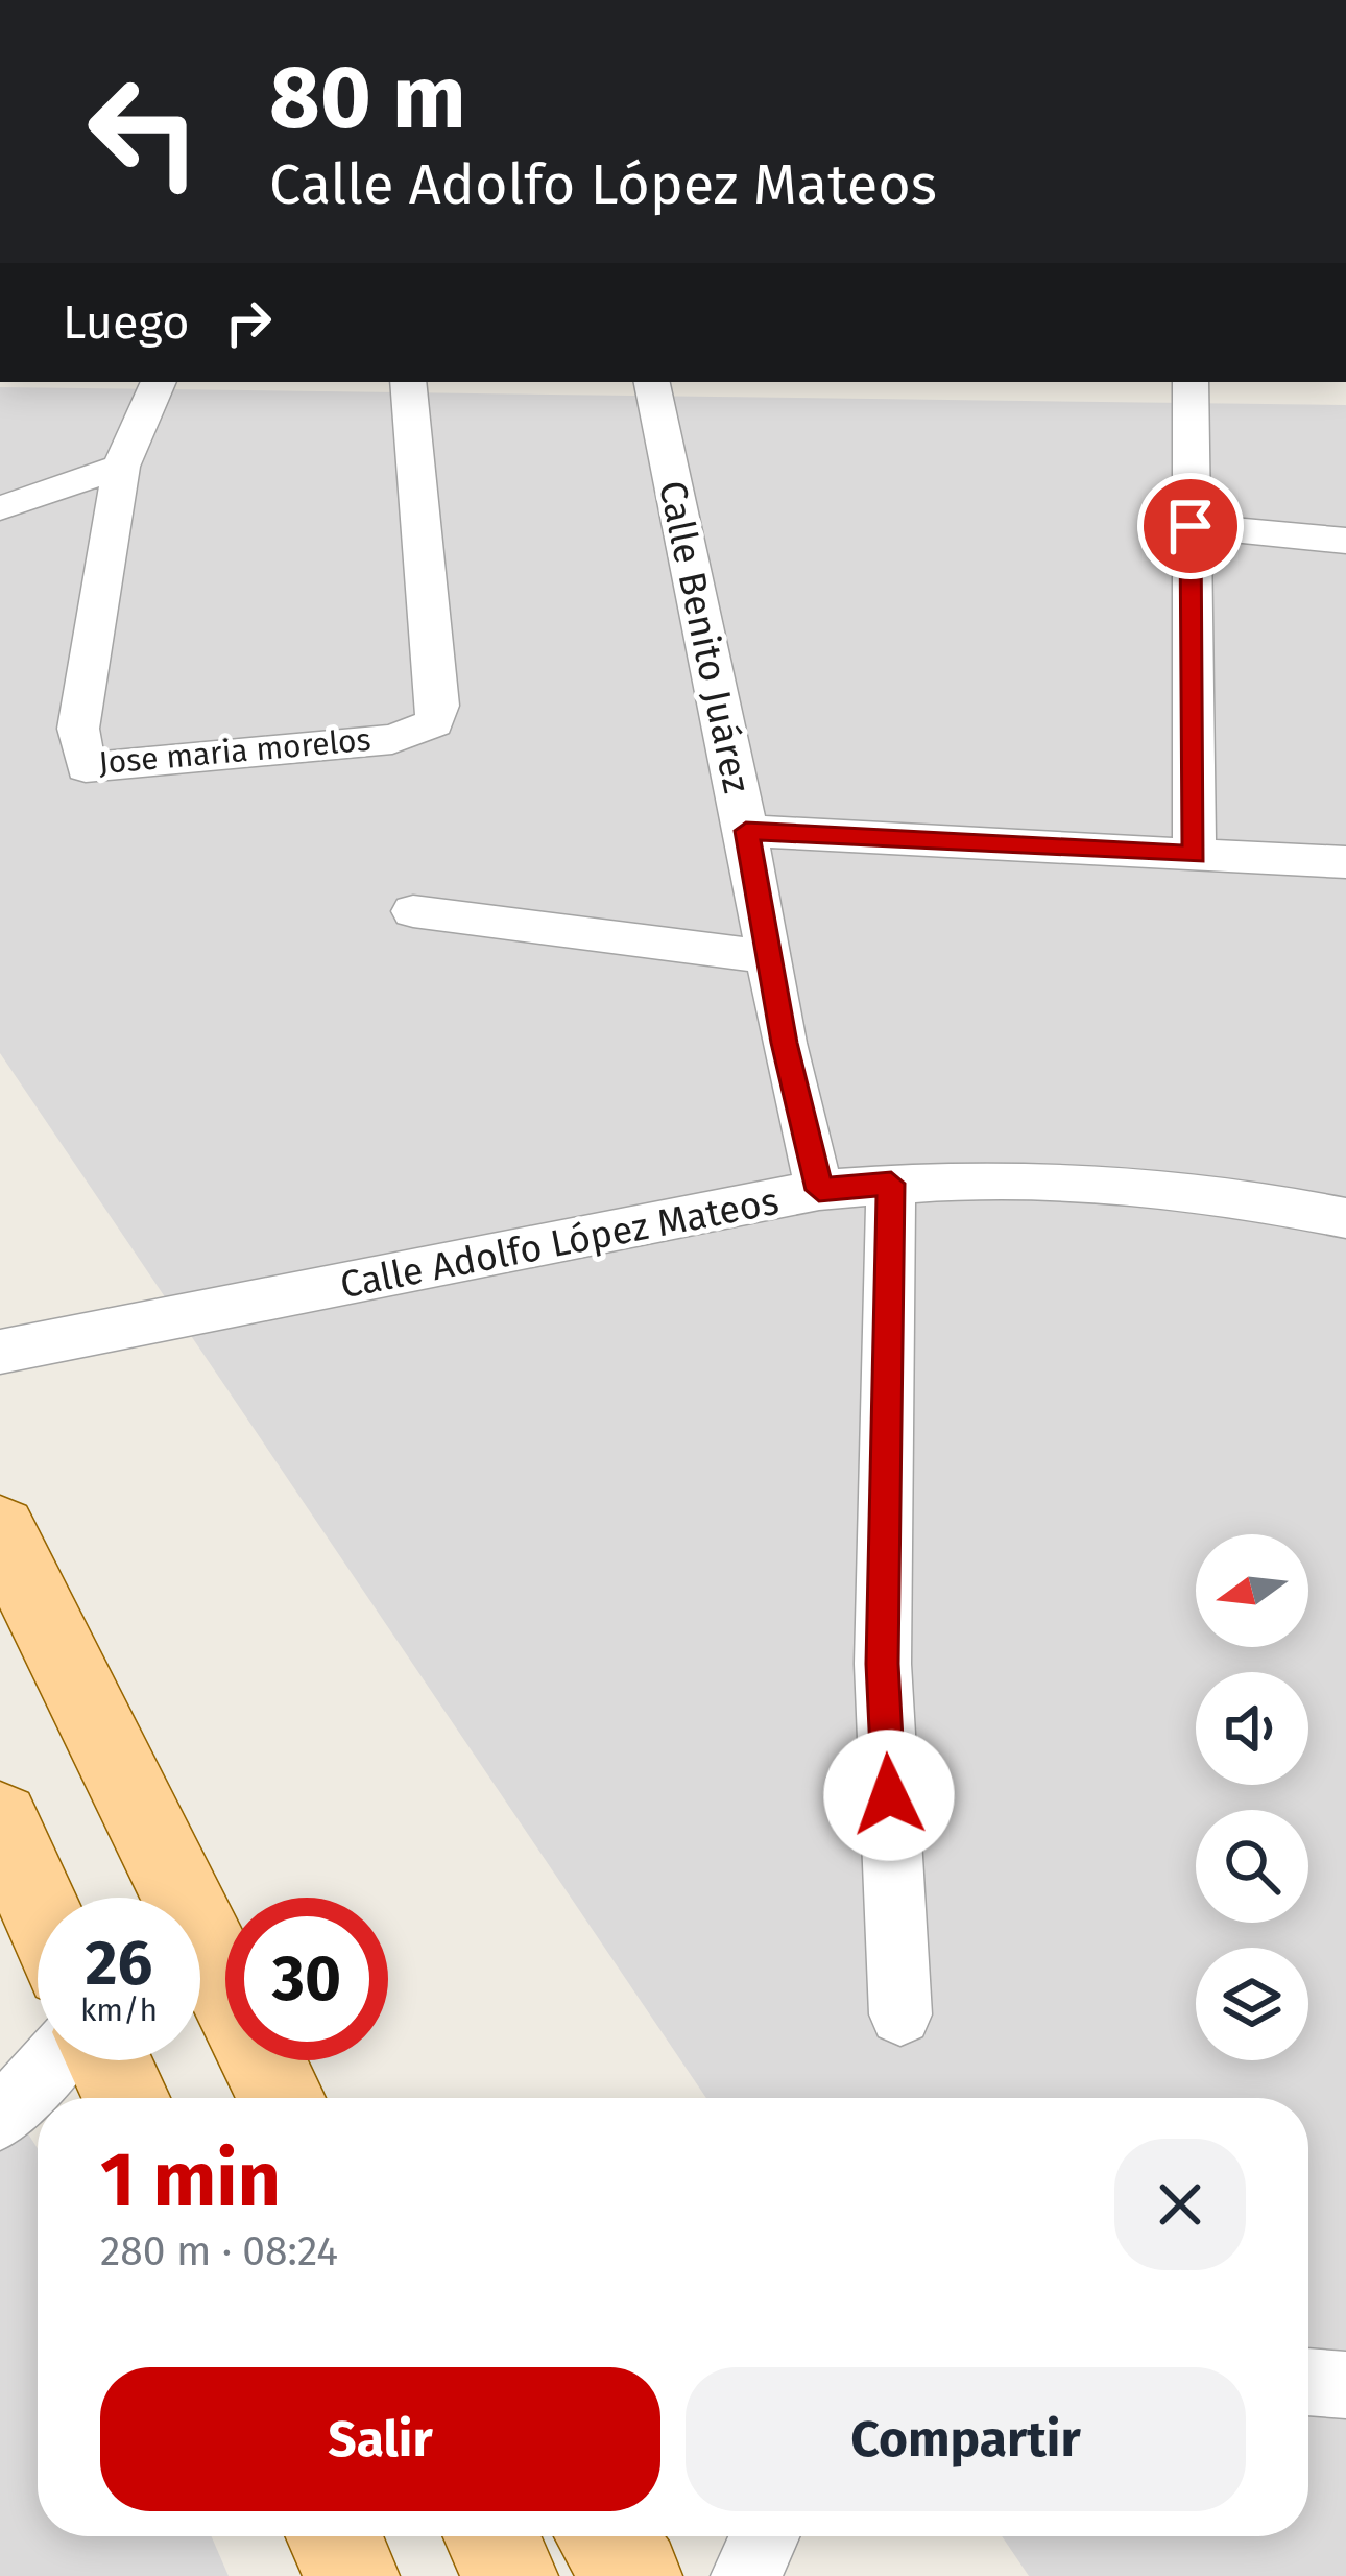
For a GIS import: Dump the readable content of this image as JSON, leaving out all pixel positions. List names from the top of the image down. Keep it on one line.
{"streets":{"street":["Calle Benito Juárez","Jose maria morelos","Calle Adolfo López Mateos"]},"crossings":[["Calle Benito Juárez","Calle Adolfo López Mateos"]],"north":"left","page":{"turn":["80 m","Calle Adolfo López Mateos"],"then":"Luego","speed":"26 km/h","limit":"30","heading":["1 min","280 m · 08:24"],"buttons":["Salir","Compartir"]}}
